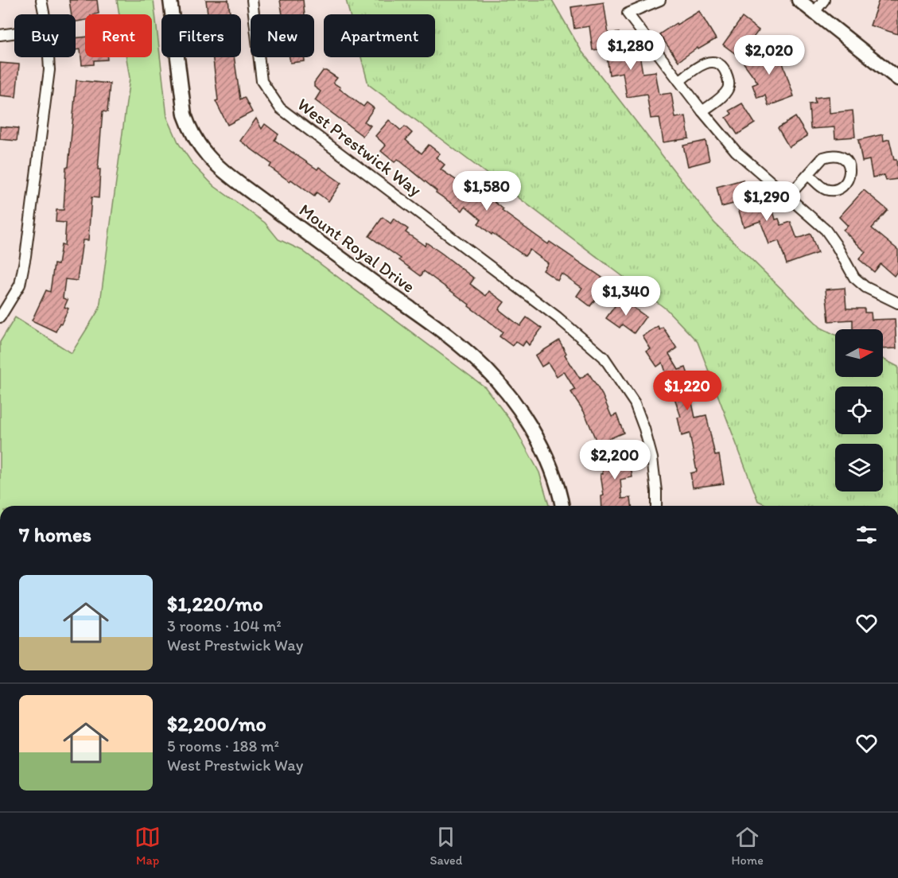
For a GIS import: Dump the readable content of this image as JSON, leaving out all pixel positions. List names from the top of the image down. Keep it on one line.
{"streets":{"street":["West Prestwick Way","Mount Royal Drive"]},"north":"right","page":{"chip":["Buy","Rent","Filters","New","Apartment"],"price":["$1,280","$2,020","$1,580","$1,290","$1,340","$1,220","$2,200"],"heading":"7 homes","list":[{"name":"$1,220/mo","note":"3 rooms · 104 m² · West Prestwick Way"},{"name":"$2,200/mo","note":"5 rooms · 188 m² · West Prestwick Way"}],"tabs":["Map","Saved","Home"]}}
